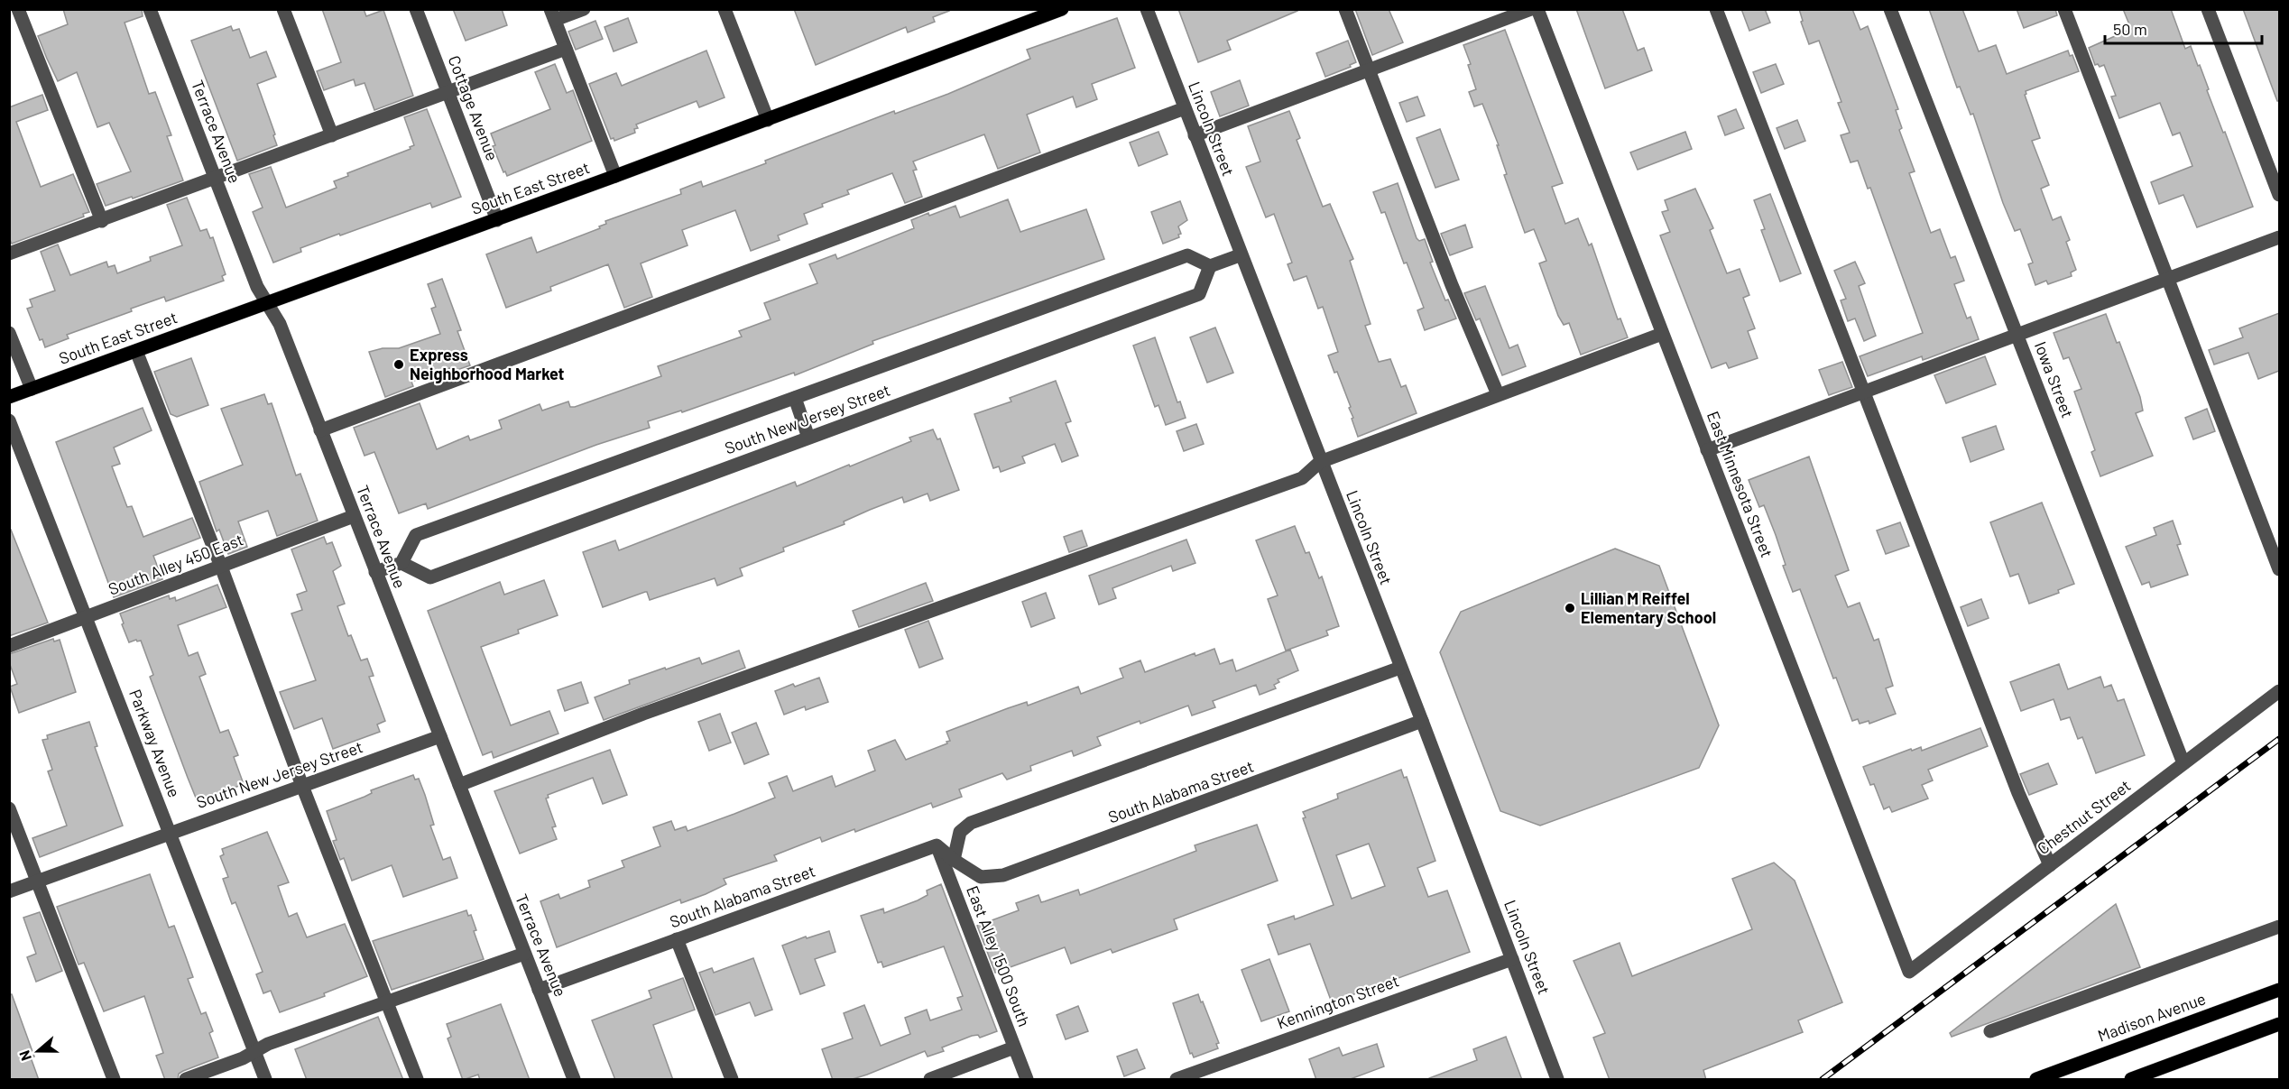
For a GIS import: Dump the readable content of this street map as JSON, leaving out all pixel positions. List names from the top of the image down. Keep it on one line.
{"streets":{"main road":["South East Street","Madison Avenue"],"street":["Cottage Avenue","Lincoln Street","Terrace Avenue","Iowa Street","South New Jersey Street","East Minnesota Street","South Alley 450 East","Parkway Avenue","South Alabama Street","Chestnut Street","East Alley 1500 South","Kennington Street"]},"crossings":[["Cottage Avenue","South East Street"],["Lincoln Street","South Alabama Street"],["Lincoln Street","Kennington Street"],["Terrace Avenue","South East Street"],["Terrace Avenue","South New Jersey Street"],["Terrace Avenue","South Alley 450 East"],["Terrace Avenue","South Alabama Street"],["Iowa Street","Chestnut Street"],["South New Jersey Street","Parkway Avenue"],["East Minnesota Street","Chestnut Street"],["South Alley 450 East","Parkway Avenue"],["South Alabama Street","East Alley 1500 South"]],"places":["Express Neighborhood Market","Lillian M Reiffel Elementary School"],"scale_bar":"50 m","north":"left"}
